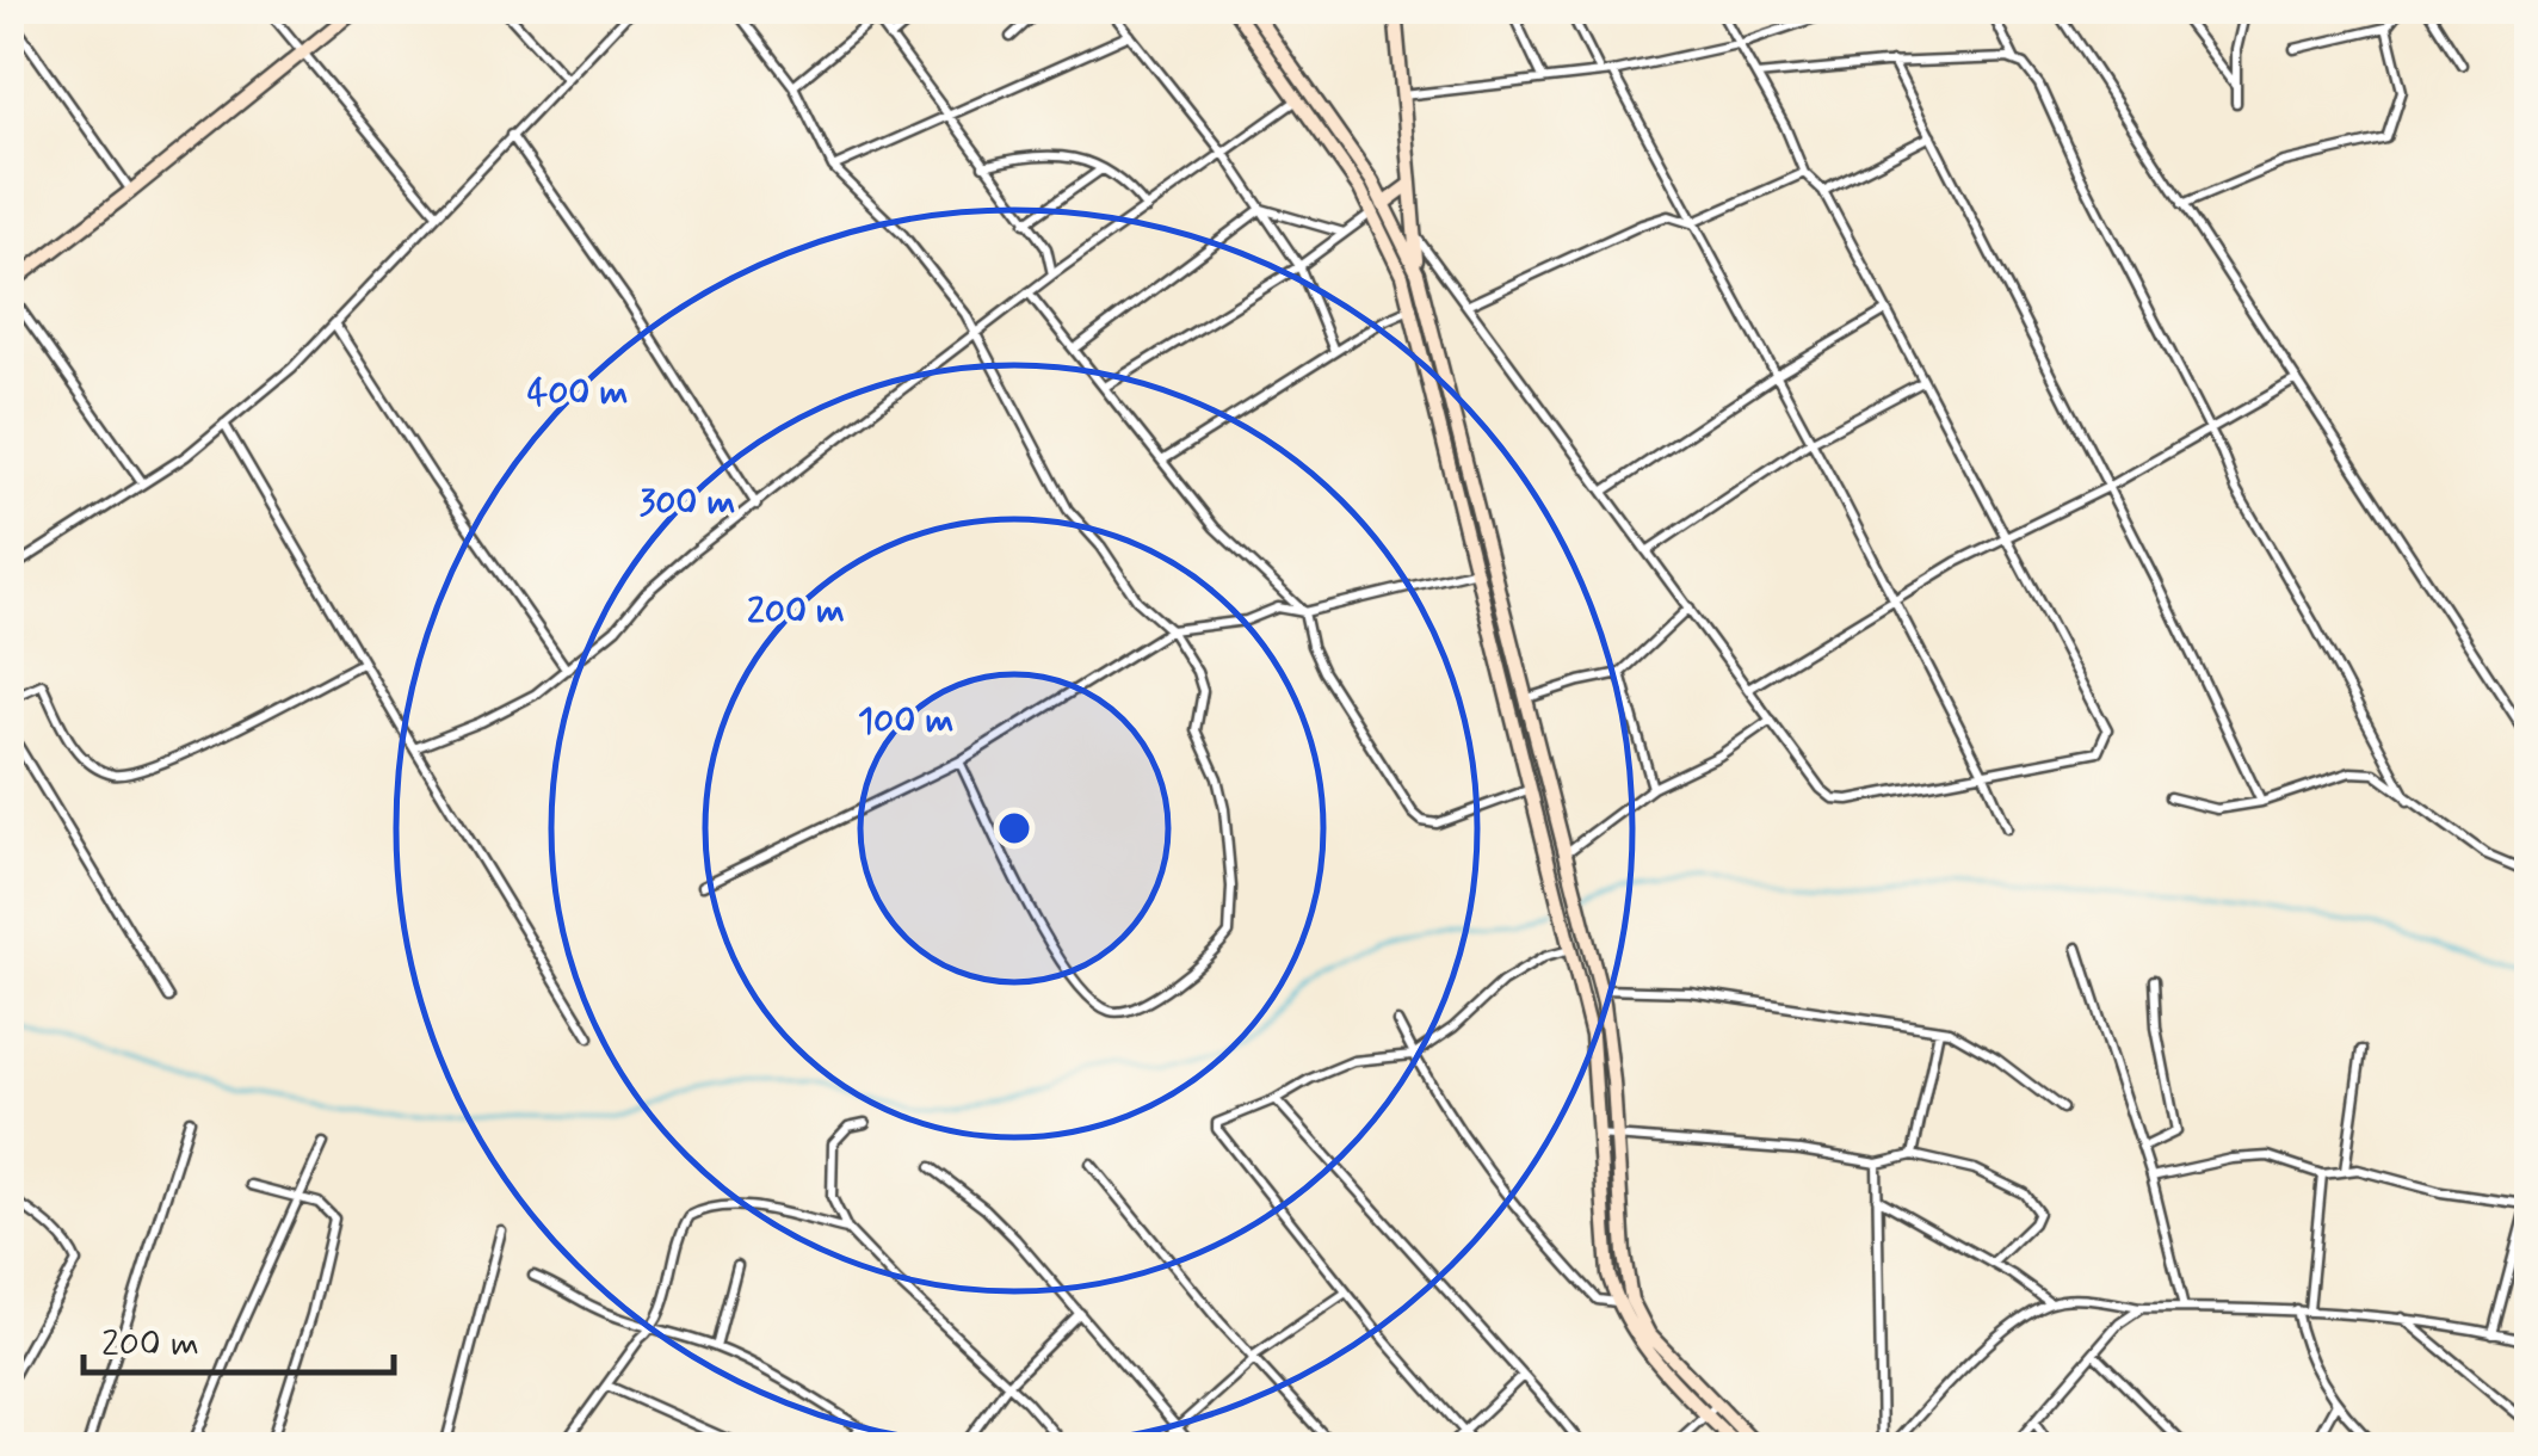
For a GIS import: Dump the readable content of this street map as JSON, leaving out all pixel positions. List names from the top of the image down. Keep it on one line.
{"scale_bar":"200 m","rings":["400 m","300 m","200 m","100 m"]}
